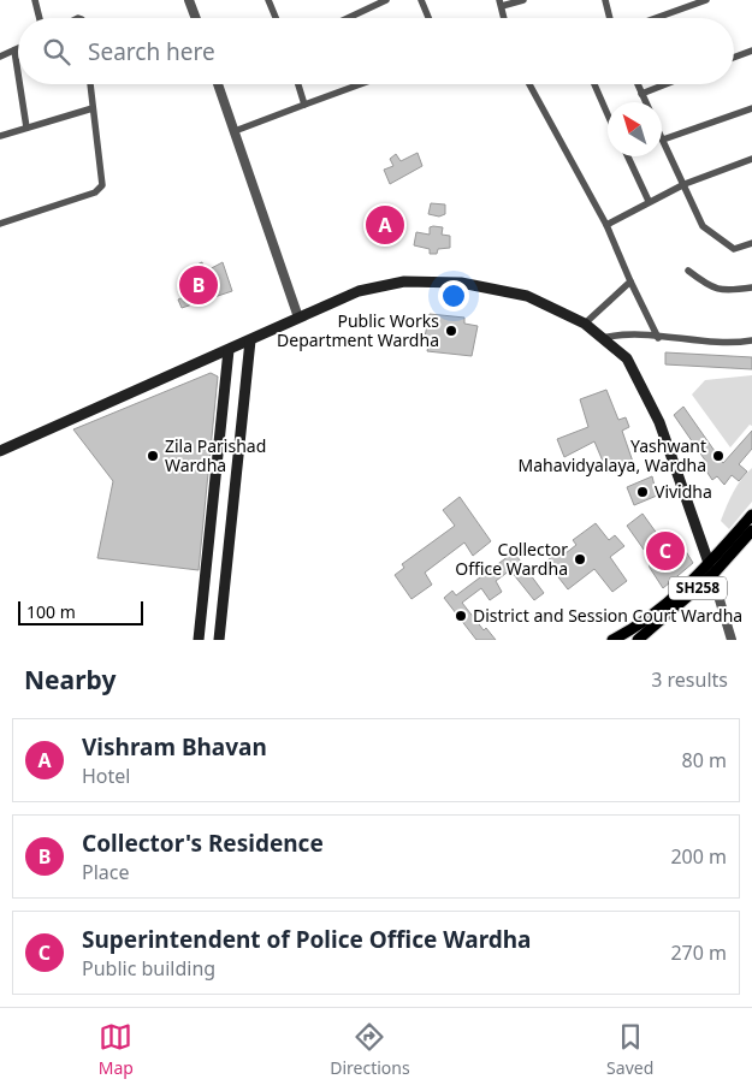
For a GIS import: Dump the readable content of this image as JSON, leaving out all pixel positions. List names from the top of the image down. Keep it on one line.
{"streets":{"main road":["SH258"]},"places":["Public Works Department Wardha","Zila Parishad Wardha","Yashwant Mahavidyalaya, Wardha","Vividha","Collector Office Wardha","District and Session Court Wardha"],"scale_bar":"100 m","north":"top left","page":{"search":"Search here","pins":["A","B","C"],"scale":"100 m","heading":["Nearby","3 results"],"list":[{"mark":"A","name":"Vishram Bhavan","note":"Hotel","value":"80 m"},{"mark":"B","name":"Collector's Residence","note":"Place","value":"200 m"},{"mark":"C","name":"Superintendent of Police Office Wardha","note":"Public building","value":"270 m"}],"nav":["Map","Directions","Saved"]}}
